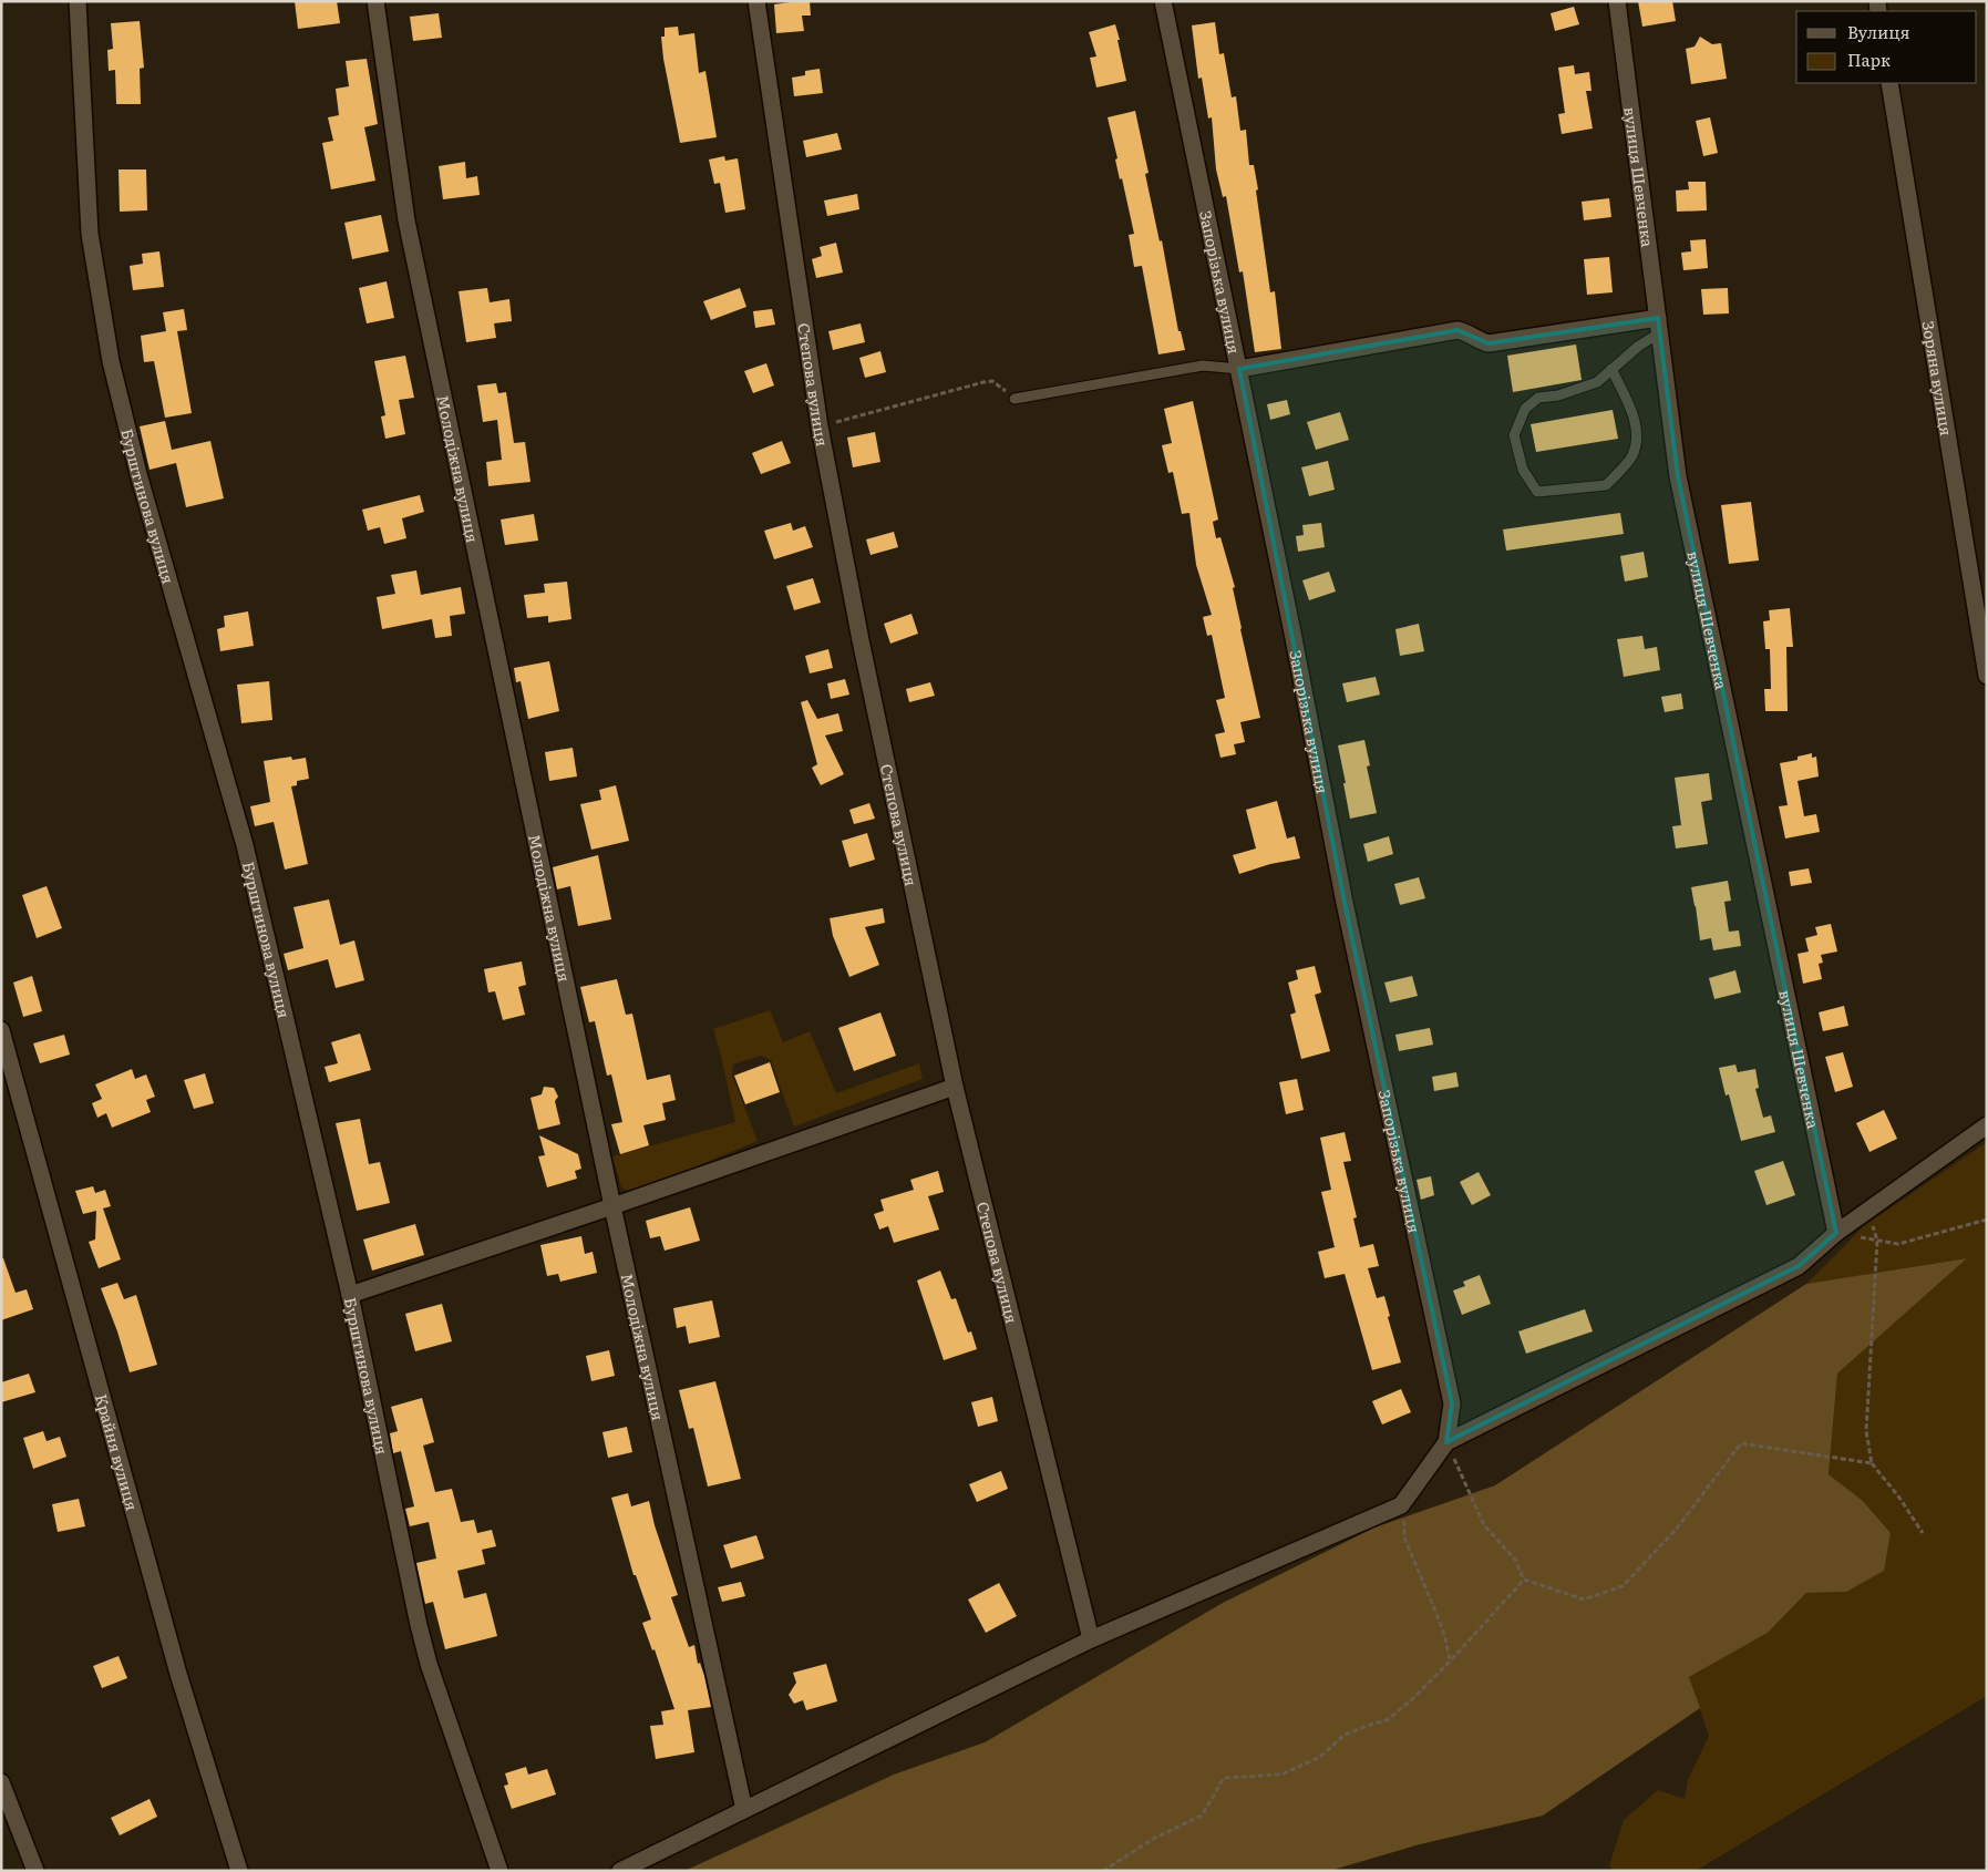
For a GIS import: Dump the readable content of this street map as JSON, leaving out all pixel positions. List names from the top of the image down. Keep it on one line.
{"streets":{"street":["вулиця Шевченка","Запорізька вулиця","Зоряна вулиця","Степова вулиця","Молодіжна вулиця","Бурштинова вулиця","Крайня вулиця"]},"legend":["Вулиця","Парк"]}
